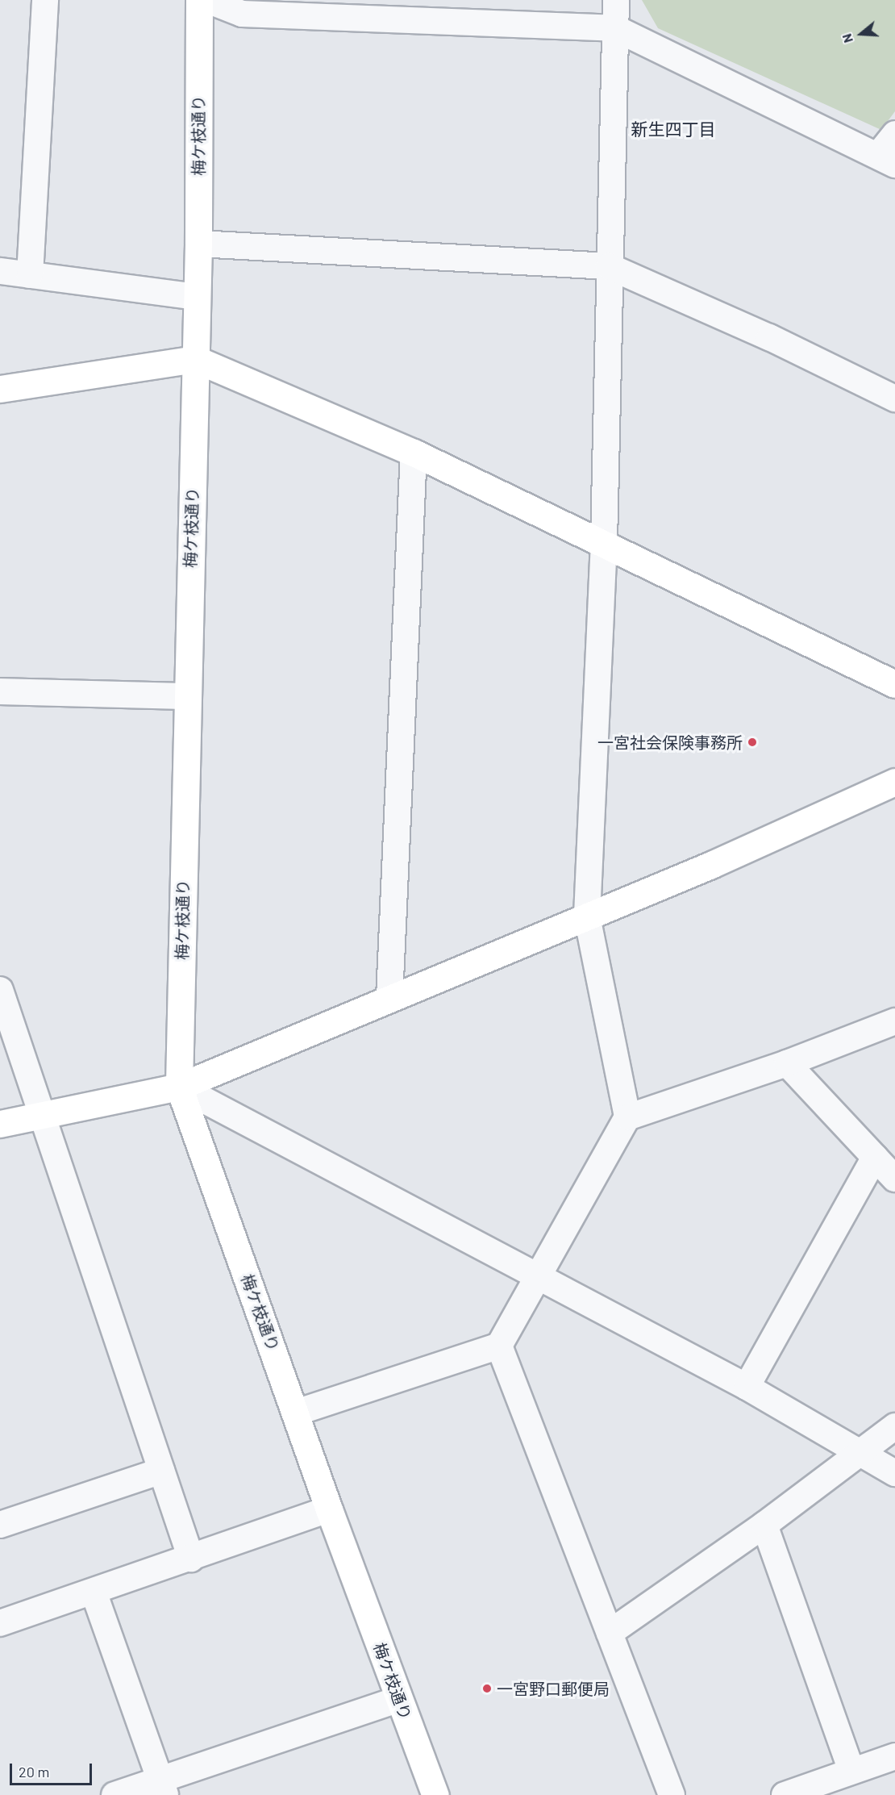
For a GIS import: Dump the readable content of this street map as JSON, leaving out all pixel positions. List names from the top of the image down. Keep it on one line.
{"streets":{"street":["梅ケ枝通り"]},"districts":["新生四丁目"],"places":["一宮社会保険事務所","一宮野口郵便局"],"scale_bar":"20 m","north":"left"}
